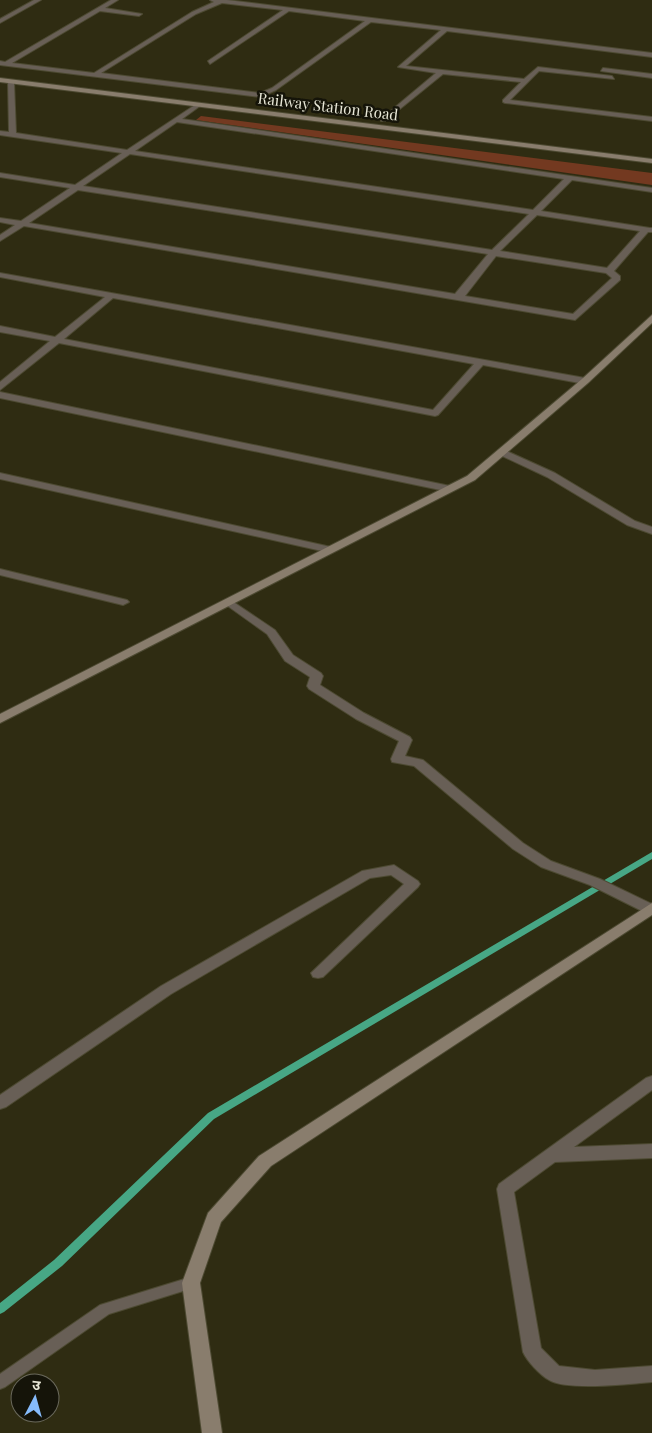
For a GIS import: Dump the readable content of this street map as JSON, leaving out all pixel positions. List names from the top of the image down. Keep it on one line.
{"streets":{"street":["Railway Station Road"]},"north":"top"}
